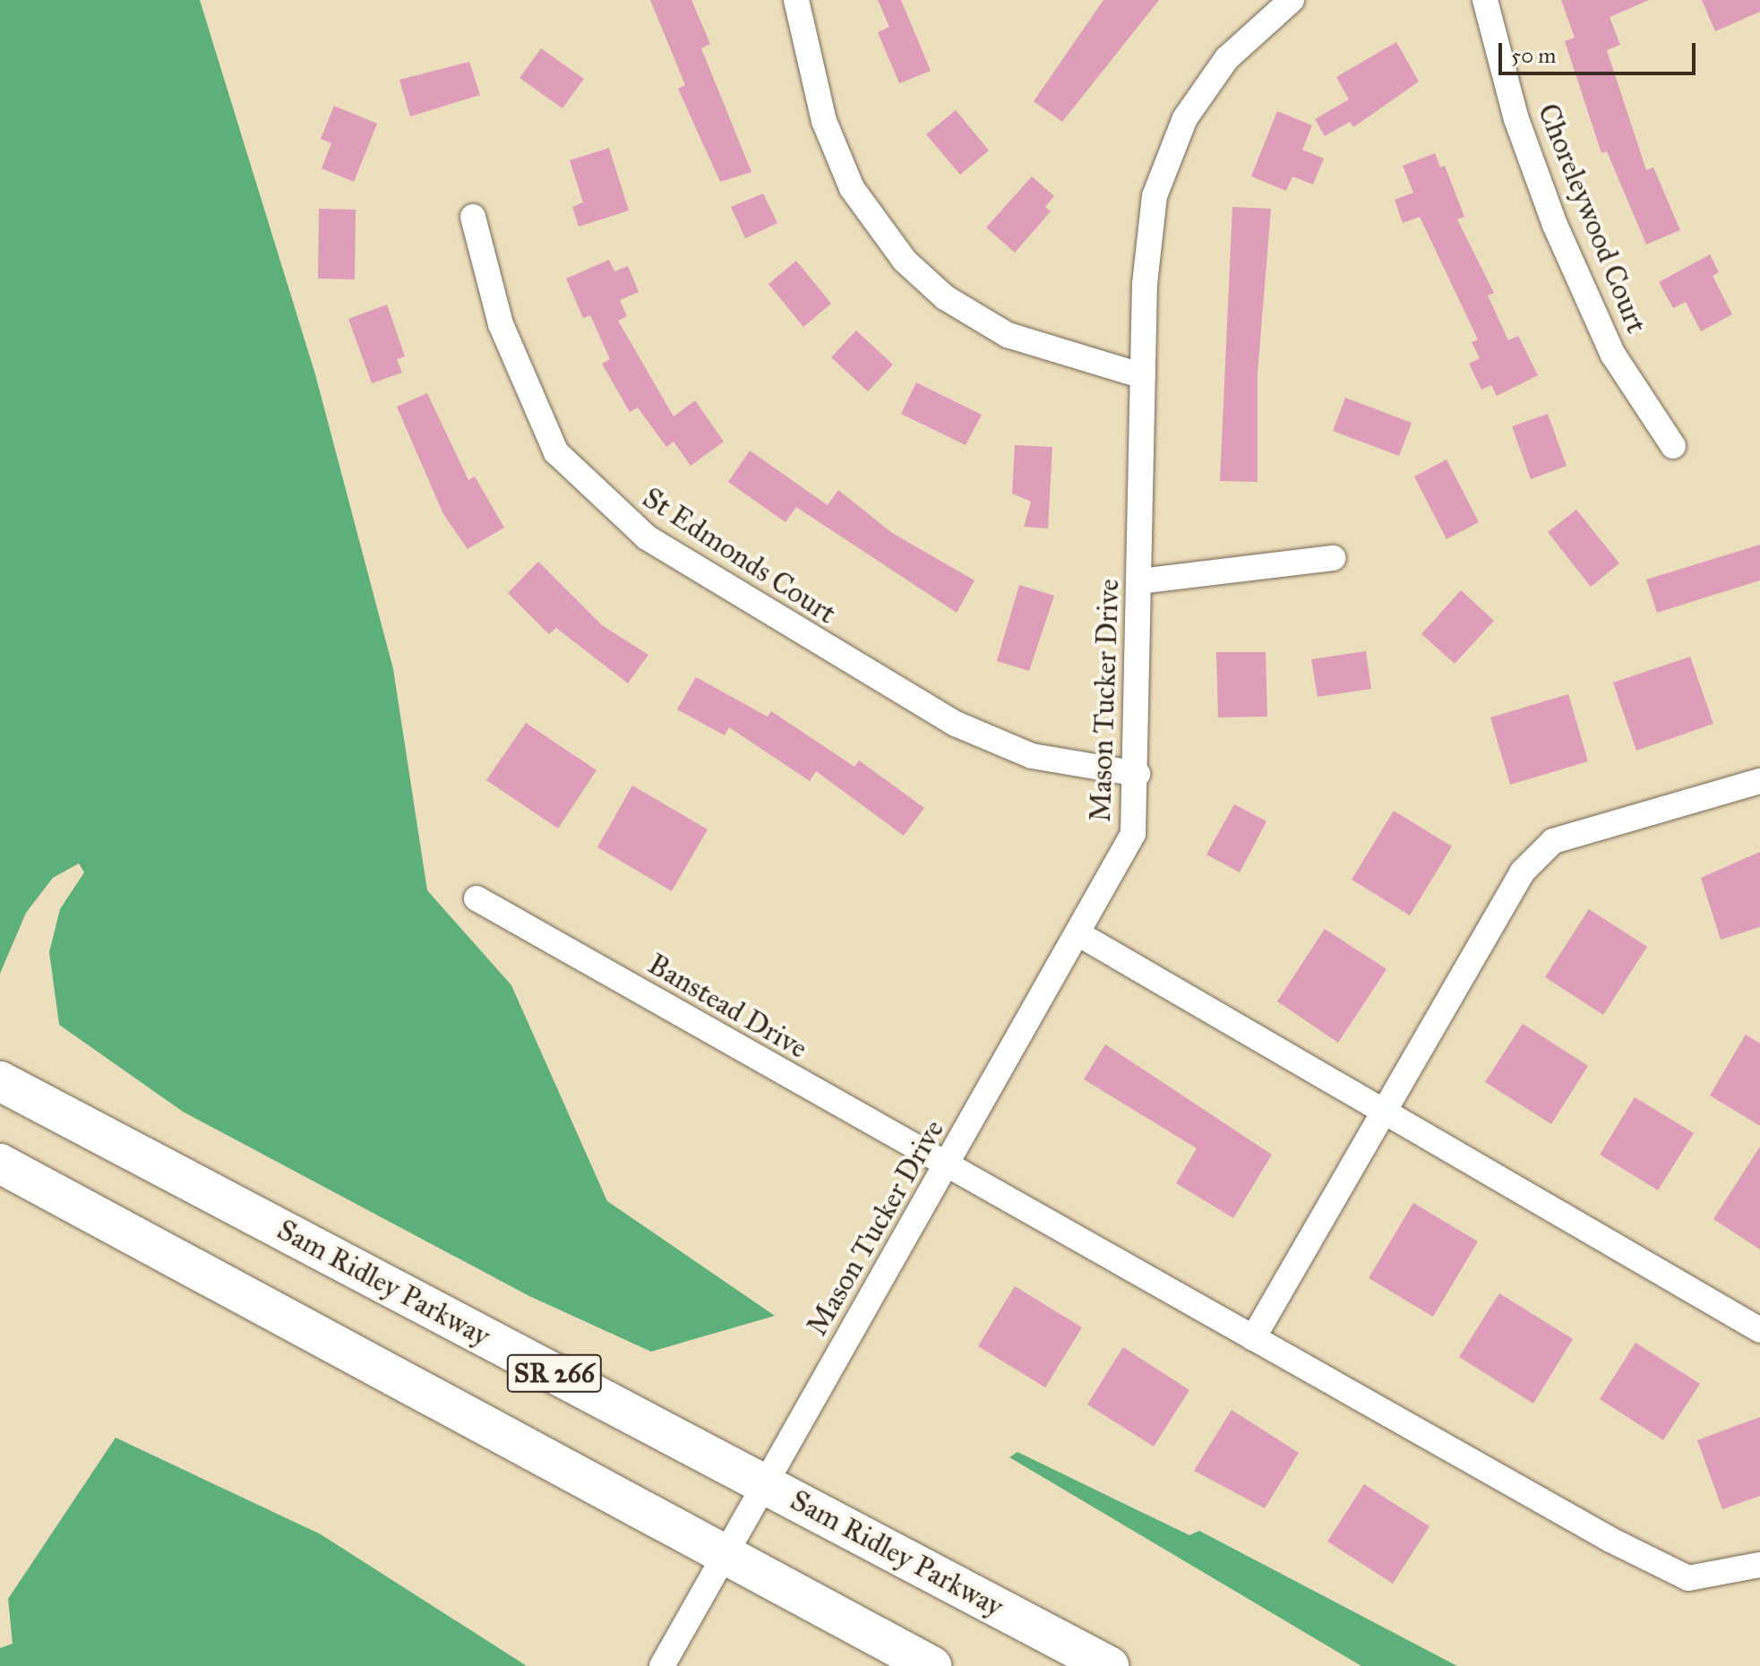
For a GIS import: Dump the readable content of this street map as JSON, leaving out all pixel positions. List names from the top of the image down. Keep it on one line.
{"streets":{"main road":["Sam Ridley Parkway","SR 266"],"street":["Choreleywood Court","St Edmonds Court","Mason Tucker Drive","Banstead Drive"]},"crossings":[["St Edmonds Court","Mason Tucker Drive"],["Mason Tucker Drive","Banstead Drive"],["Mason Tucker Drive","Sam Ridley Parkway"],["Mason Tucker Drive","SR 266"]],"scale_bar":"50 m"}
